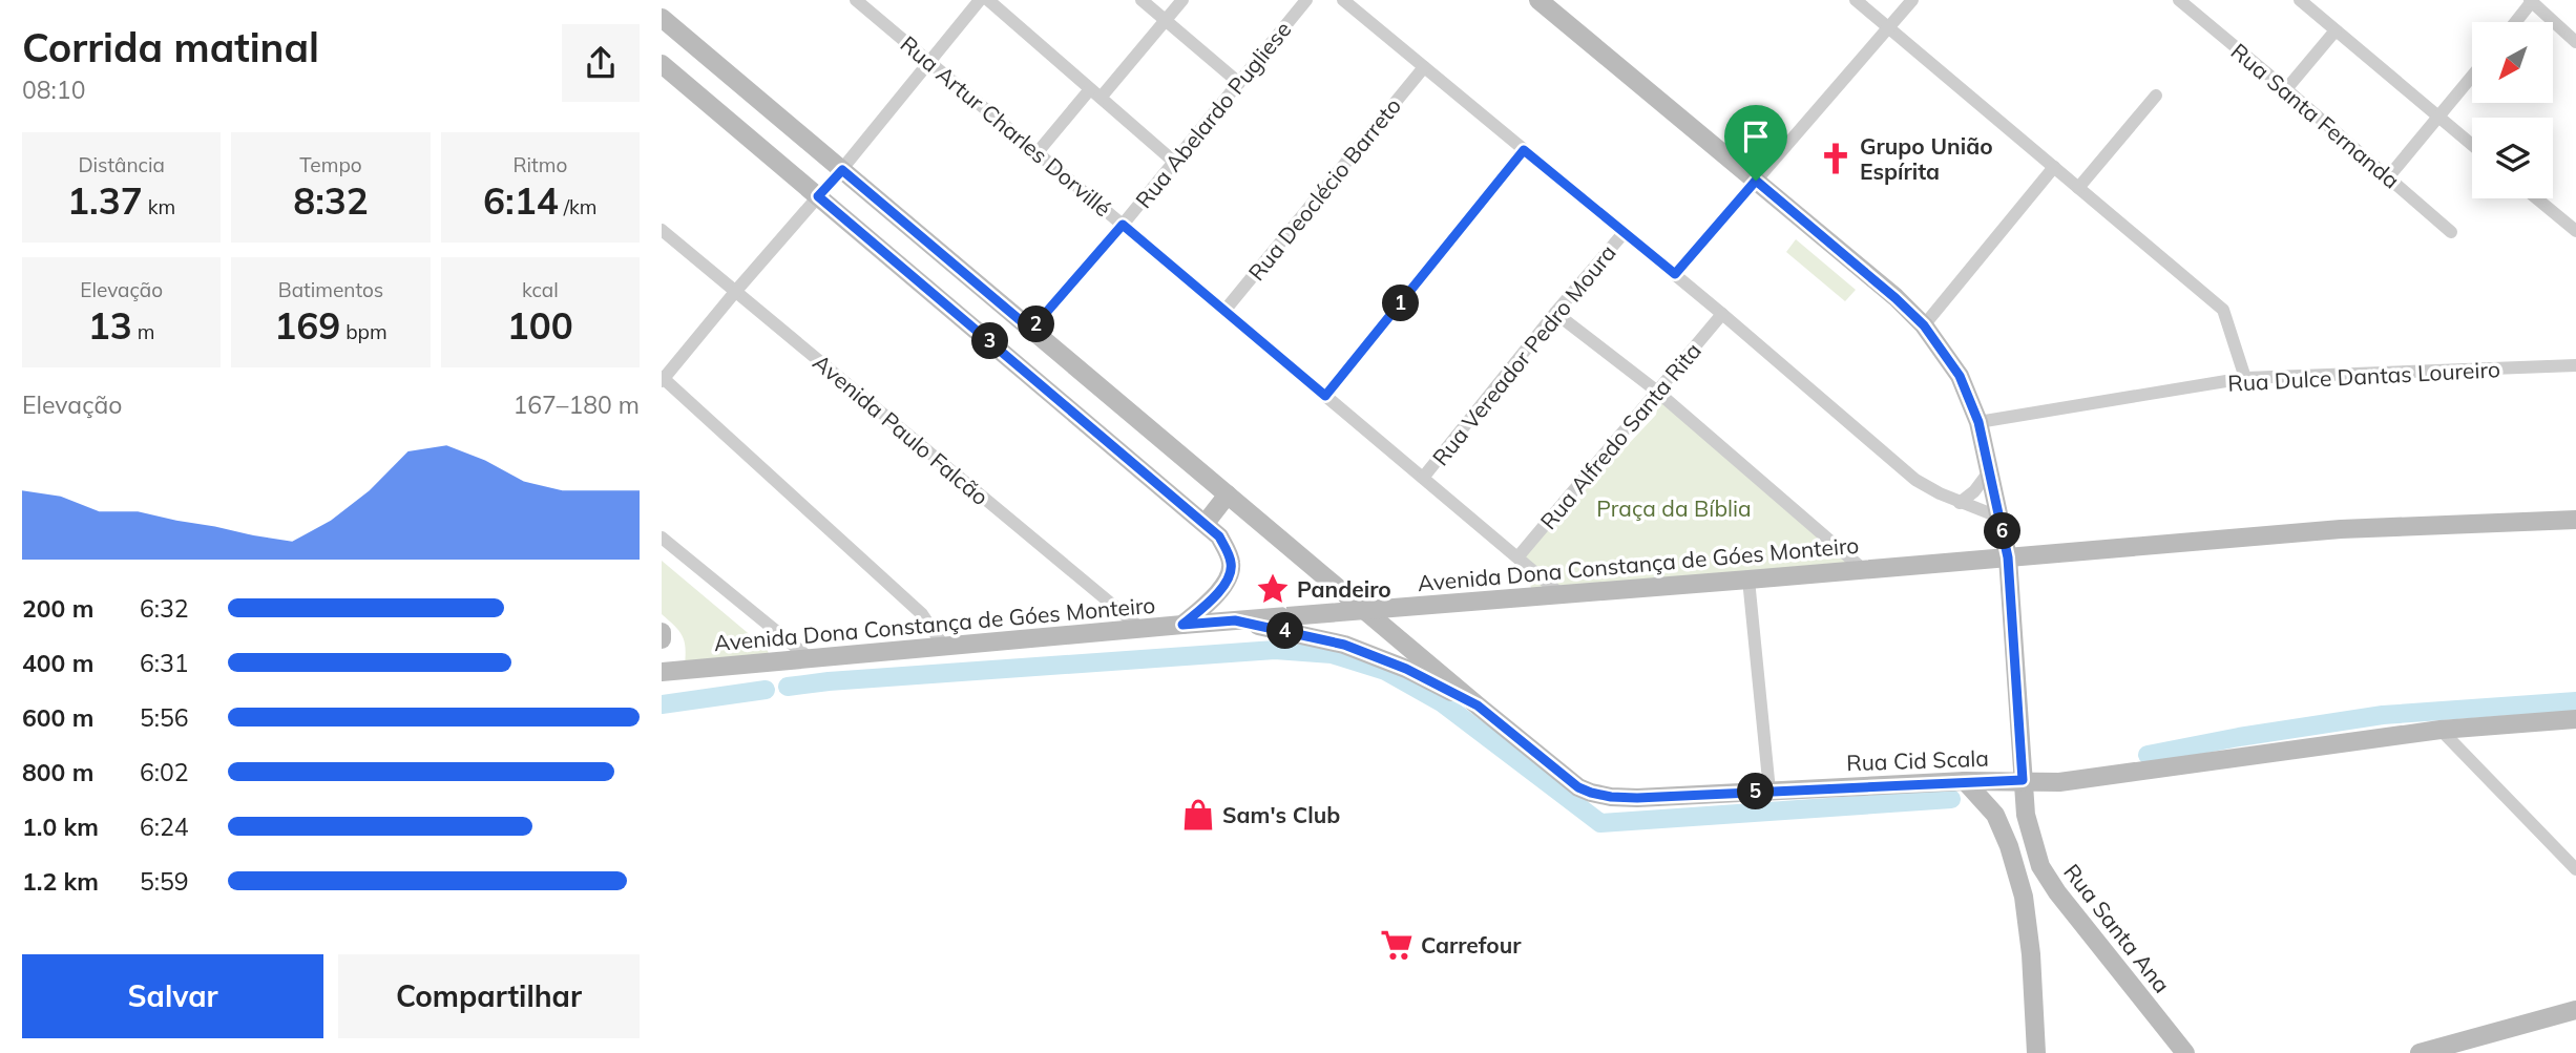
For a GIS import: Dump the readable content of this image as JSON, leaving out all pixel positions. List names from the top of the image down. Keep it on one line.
{"streets":{"main road":["Avenida Dona Constança de Góes Monteiro","Rua Cid Scala","Rua Santa Ana"],"street":["Rua Abelardo Pugliese","Rua Santa Fernanda","Rua Artur Charles Dorvillé","Rua Deoclécio Barreto","Rua Vereador Pedro Moura","Rua Dulce Dantas Loureiro","Avenida Paulo Falcão","Rua Alfredo Santa Rita"]},"crossings":[["Rua Abelardo Pugliese","Rua Artur Charles Dorvillé"],["Rua Abelardo Pugliese","Rua Cid Scala"],["Rua Artur Charles Dorvillé","Rua Deoclécio Barreto"],["Rua Artur Charles Dorvillé","Rua Vereador Pedro Moura"],["Rua Artur Charles Dorvillé","Rua Alfredo Santa Rita"],["Rua Artur Charles Dorvillé","Avenida Dona Constança de Góes Monteiro"],["Rua Dulce Dantas Loureiro","Rua Santa Ana"],["Avenida Paulo Falcão","Avenida Dona Constança de Góes Monteiro"],["Avenida Dona Constança de Góes Monteiro","Rua Cid Scala"],["Avenida Dona Constança de Góes Monteiro","Rua Santa Ana"],["Rua Cid Scala","Rua Santa Ana"]],"parks":["Praça da Bíblia"],"places":{"church":["Grupo União Espírita"],"place":["Pandeiro"],"shop":["Sam's Club"],"supermarket":["Carrefour"]},"north":"bottom left","page":{"heading":["Corrida matinal","08:10"],"stats":[["Distância","1.37 km"],["Tempo","8:32"],["Ritmo","6:14 /km"],["Elevação","13 m"],["Batimentos","169 bpm"],["kcal","100"]],"pins":["1","2","3","6","4","5"],"chart":["Elevação","167–180 m"],"list":[{"name":"200 m","note":"6:32"},{"name":"400 m","note":"6:31"},{"name":"600 m","note":"5:56"},{"name":"800 m","note":"6:02"},{"name":"1.0 km","note":"6:24"},{"name":"1.2 km","note":"5:59"}],"buttons":["Salvar","Compartilhar"]}}
